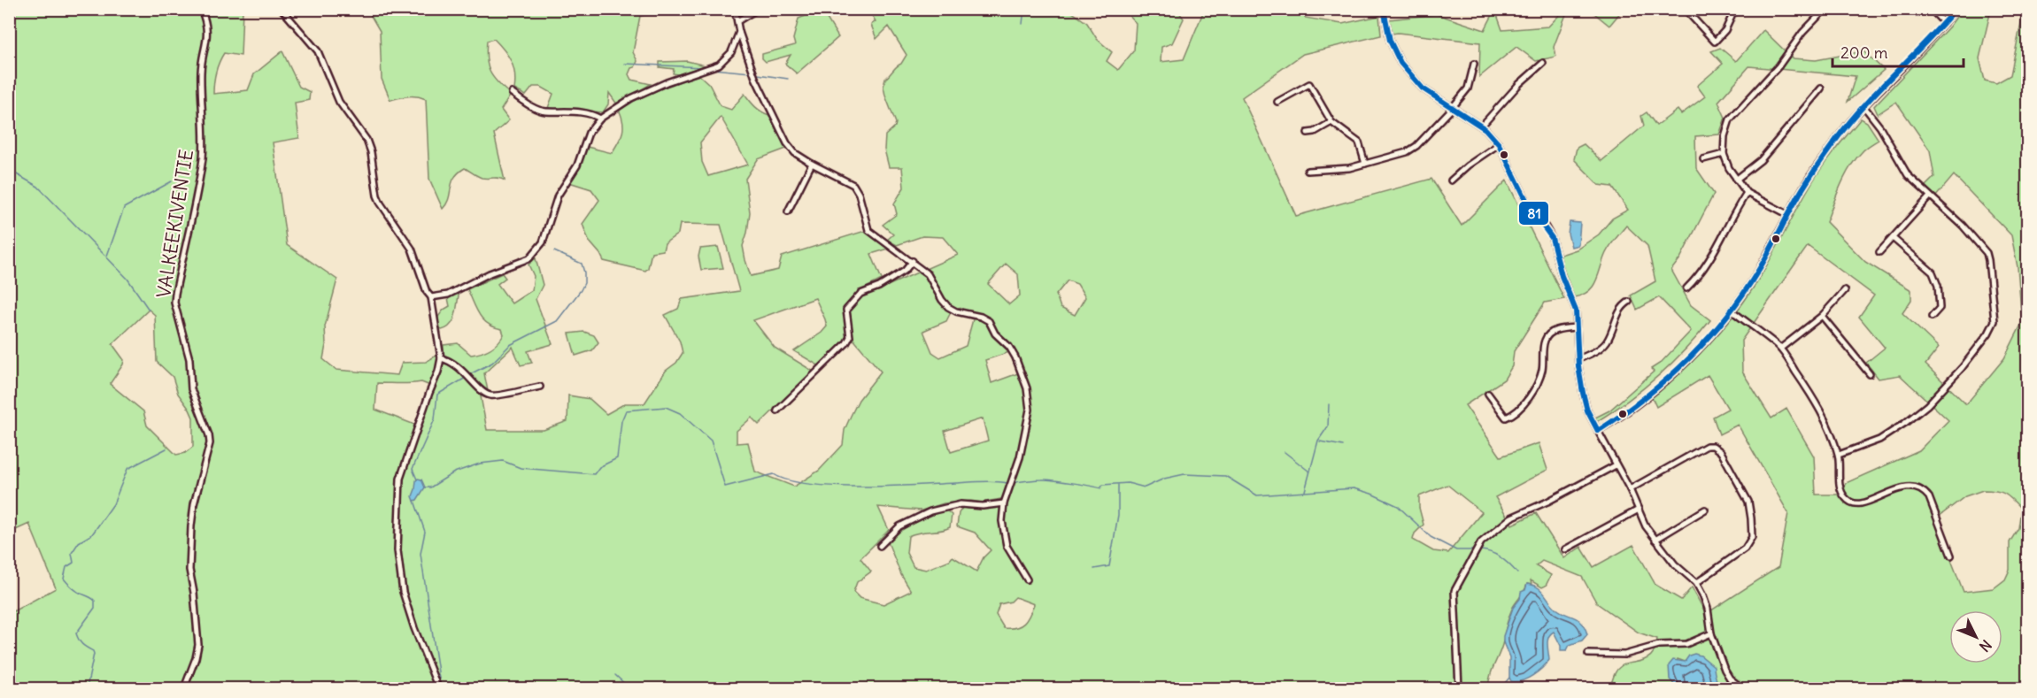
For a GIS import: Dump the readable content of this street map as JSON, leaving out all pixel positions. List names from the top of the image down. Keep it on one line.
{"streets":{"street":["VALKEEKIVENTIE"]},"lines":["transit line 81"],"scale_bar":"200 m","north":"bottom right"}
